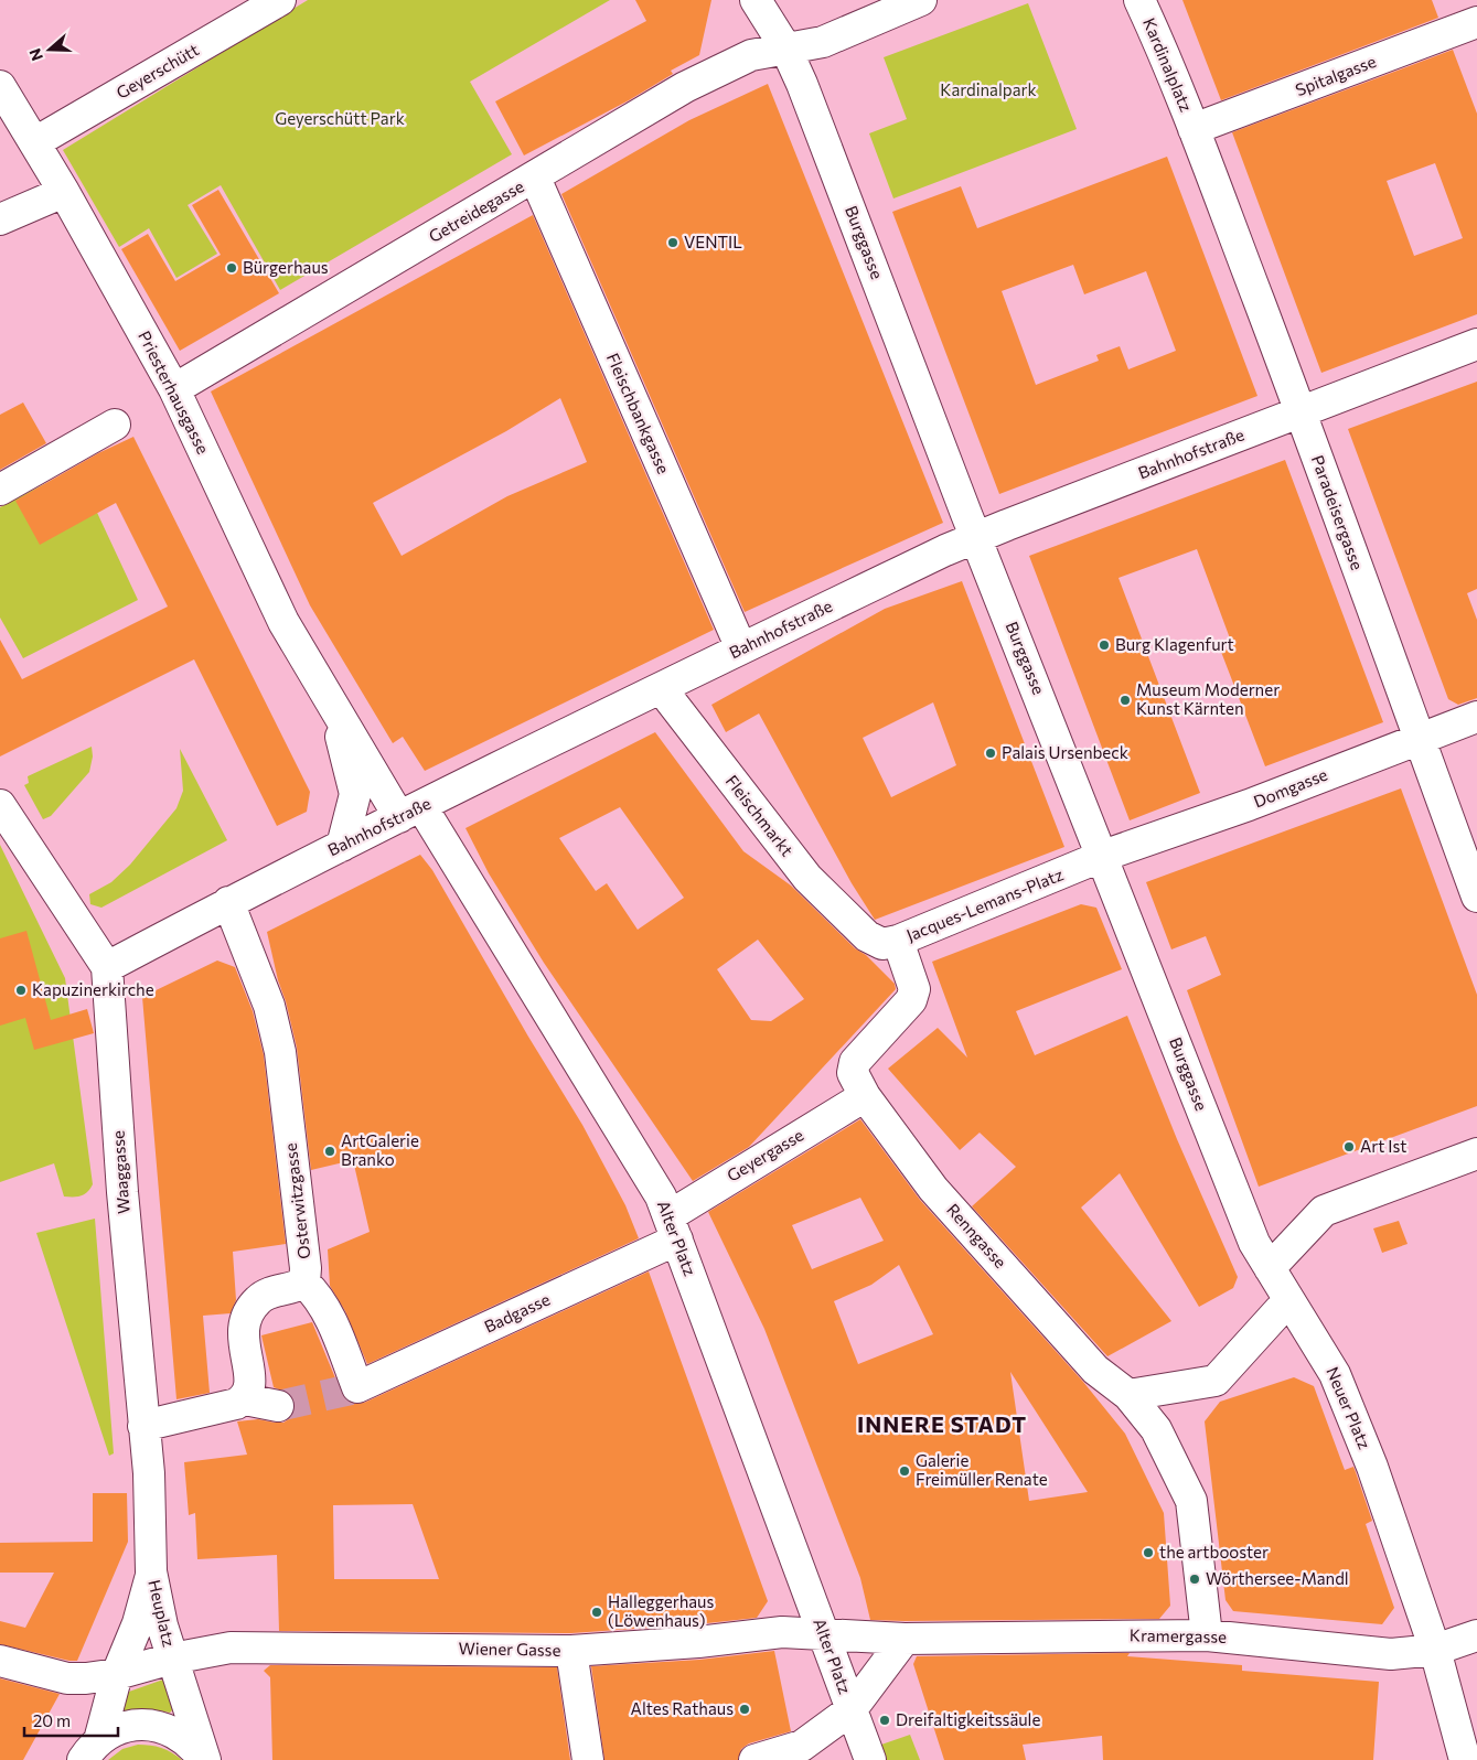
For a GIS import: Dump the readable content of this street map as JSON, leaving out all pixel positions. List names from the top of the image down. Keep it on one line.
{"streets":{"street":["Kardinalplatz","Geyerschütt","Spitalgasse","Getreidegasse","Burggasse","Priesterhausgasse","Fleischbankgasse","Bahnhofstraße","Paradeisergasse","Domgasse","Fleischmarkt","Jacques-Lemans-Platz","Geyergasse","Waaggasse","Osterwitzgasse","Renngasse","Alter Platz","Badgasse","Neuer Platz","Heuplatz","Kramergasse","Wiener Gasse"]},"crossings":[["Kardinalplatz","Spitalgasse"],["Kardinalplatz","Paradeisergasse"],["Geyerschütt","Priesterhausgasse"],["Spitalgasse","Paradeisergasse"],["Getreidegasse","Burggasse"],["Getreidegasse","Priesterhausgasse"],["Getreidegasse","Fleischbankgasse"],["Burggasse","Bahnhofstraße"],["Burggasse","Domgasse"],["Burggasse","Jacques-Lemans-Platz"],["Burggasse","Neuer Platz"],["Priesterhausgasse","Bahnhofstraße"],["Priesterhausgasse","Alter Platz"],["Fleischbankgasse","Bahnhofstraße"],["Bahnhofstraße","Paradeisergasse"],["Bahnhofstraße","Fleischmarkt"],["Bahnhofstraße","Waaggasse"],["Bahnhofstraße","Osterwitzgasse"],["Bahnhofstraße","Alter Platz"],["Paradeisergasse","Domgasse"],["Domgasse","Jacques-Lemans-Platz"],["Fleischmarkt","Jacques-Lemans-Platz"],["Jacques-Lemans-Platz","Renngasse"],["Geyergasse","Renngasse"],["Geyergasse","Alter Platz"],["Geyergasse","Badgasse"],["Waaggasse","Heuplatz"],["Osterwitzgasse","Badgasse"],["Renngasse","Kramergasse"],["Alter Platz","Badgasse"],["Alter Platz","Kramergasse"],["Alter Platz","Wiener Gasse"],["Neuer Platz","Kramergasse"],["Heuplatz","Wiener Gasse"],["Kramergasse","Wiener Gasse"]],"districts":["INNERE STADT"],"parks":["Kardinalpark","Geyerschütt Park"],"places":["VENTIL","Bürgerhaus","Burg Klagenfurt","Museum Moderner Kunst Kärnten","Palais Ursenbeck","Kapuzinerkirche","Art Ist","ArtGalerie Branko","Galerie Freimüller Renate","the artbooster","Wörthersee-Mandl","Halleggerhaus (Löwenhaus)","Altes Rathaus","Dreifaltigkeitssäule"],"scale_bar":"20 m","north":"left"}
